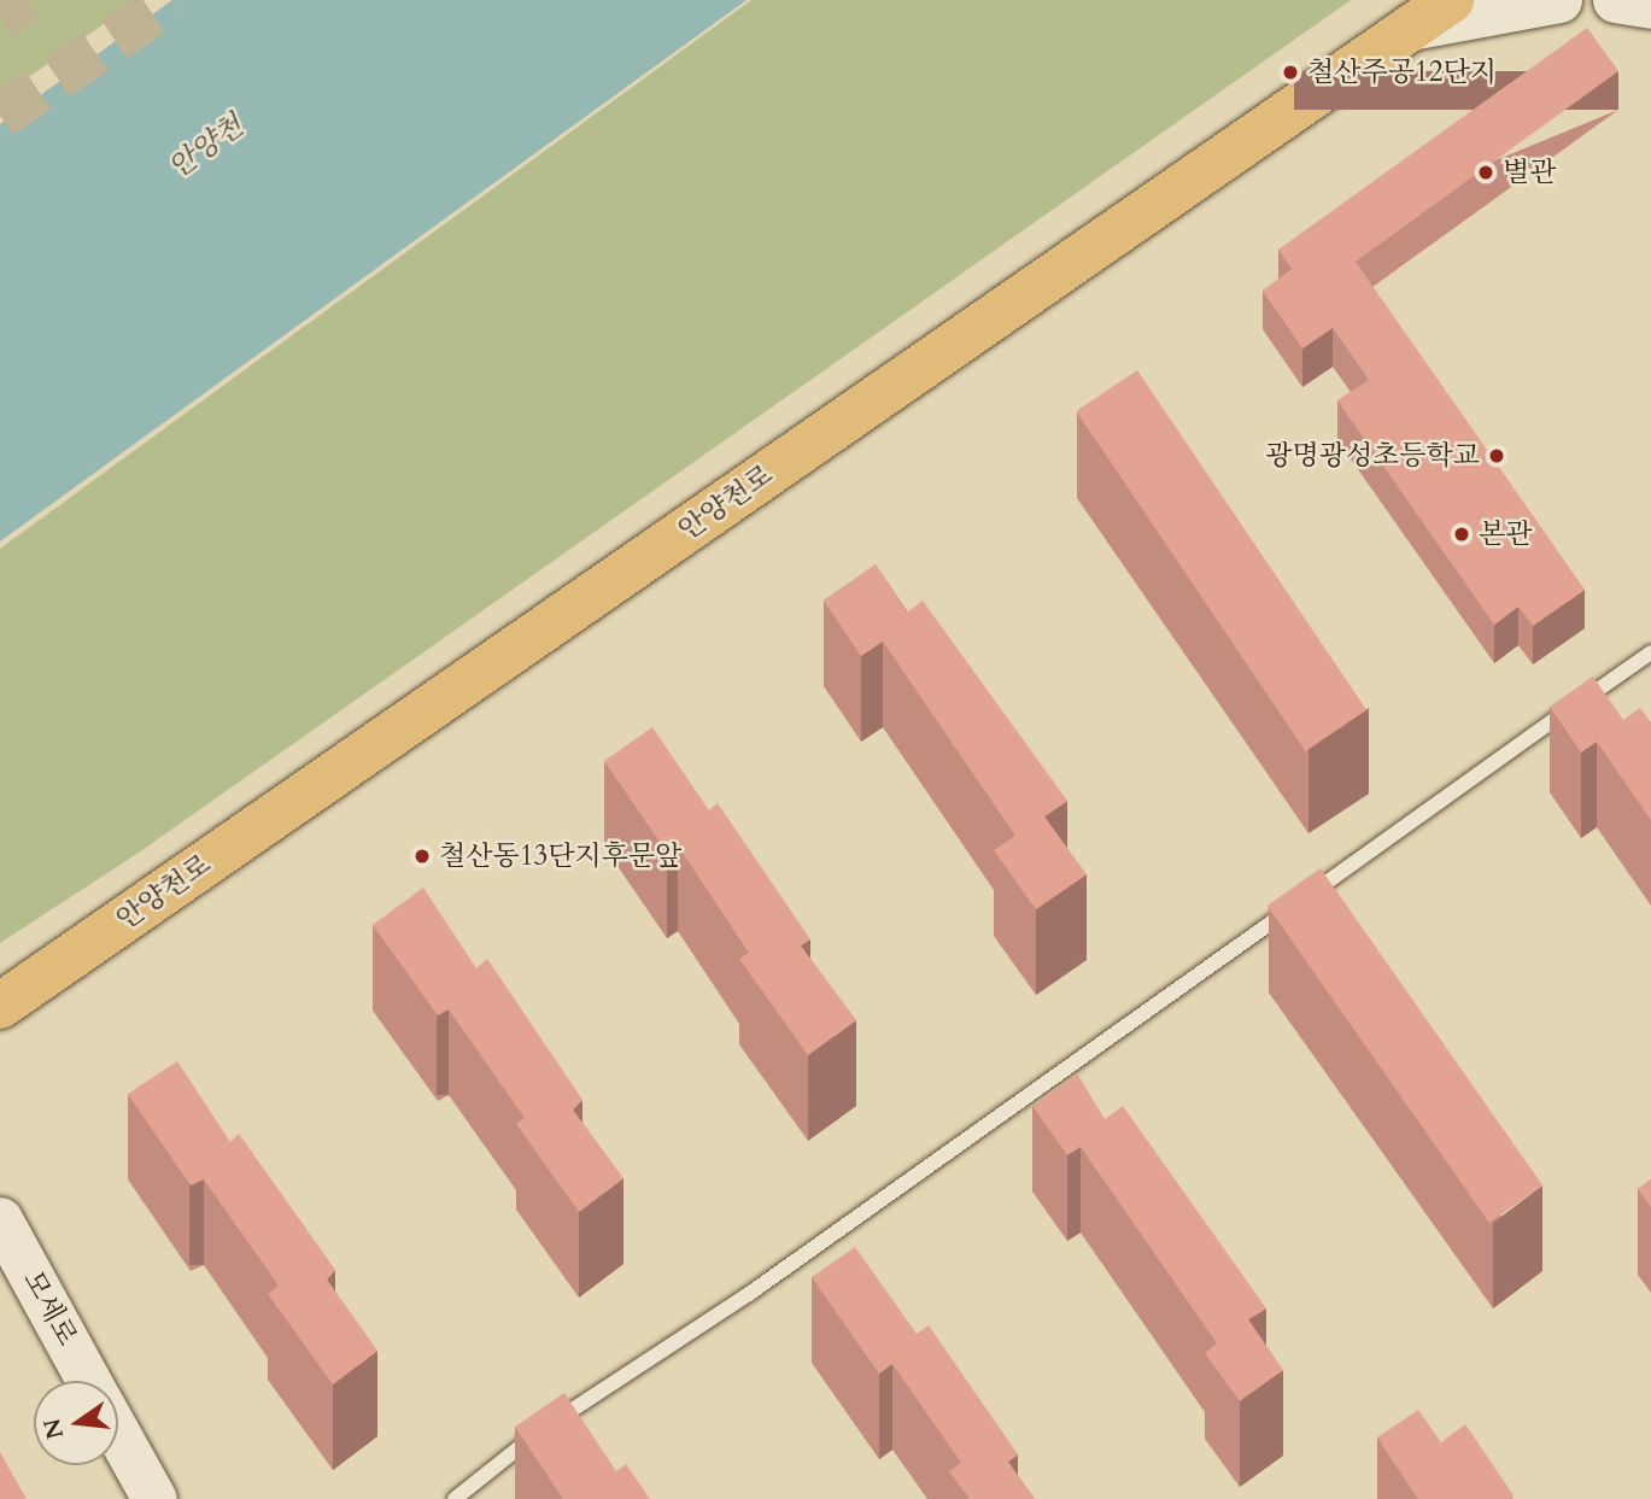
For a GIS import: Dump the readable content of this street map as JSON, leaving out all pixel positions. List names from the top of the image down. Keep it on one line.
{"streets":{"main road":["안양천로"],"street":["모세로"]},"water":["안양천"],"places":["철산주공12단지","별관","광명광성초등학교","본관","철산동13단지후문앞"],"north":"left"}
